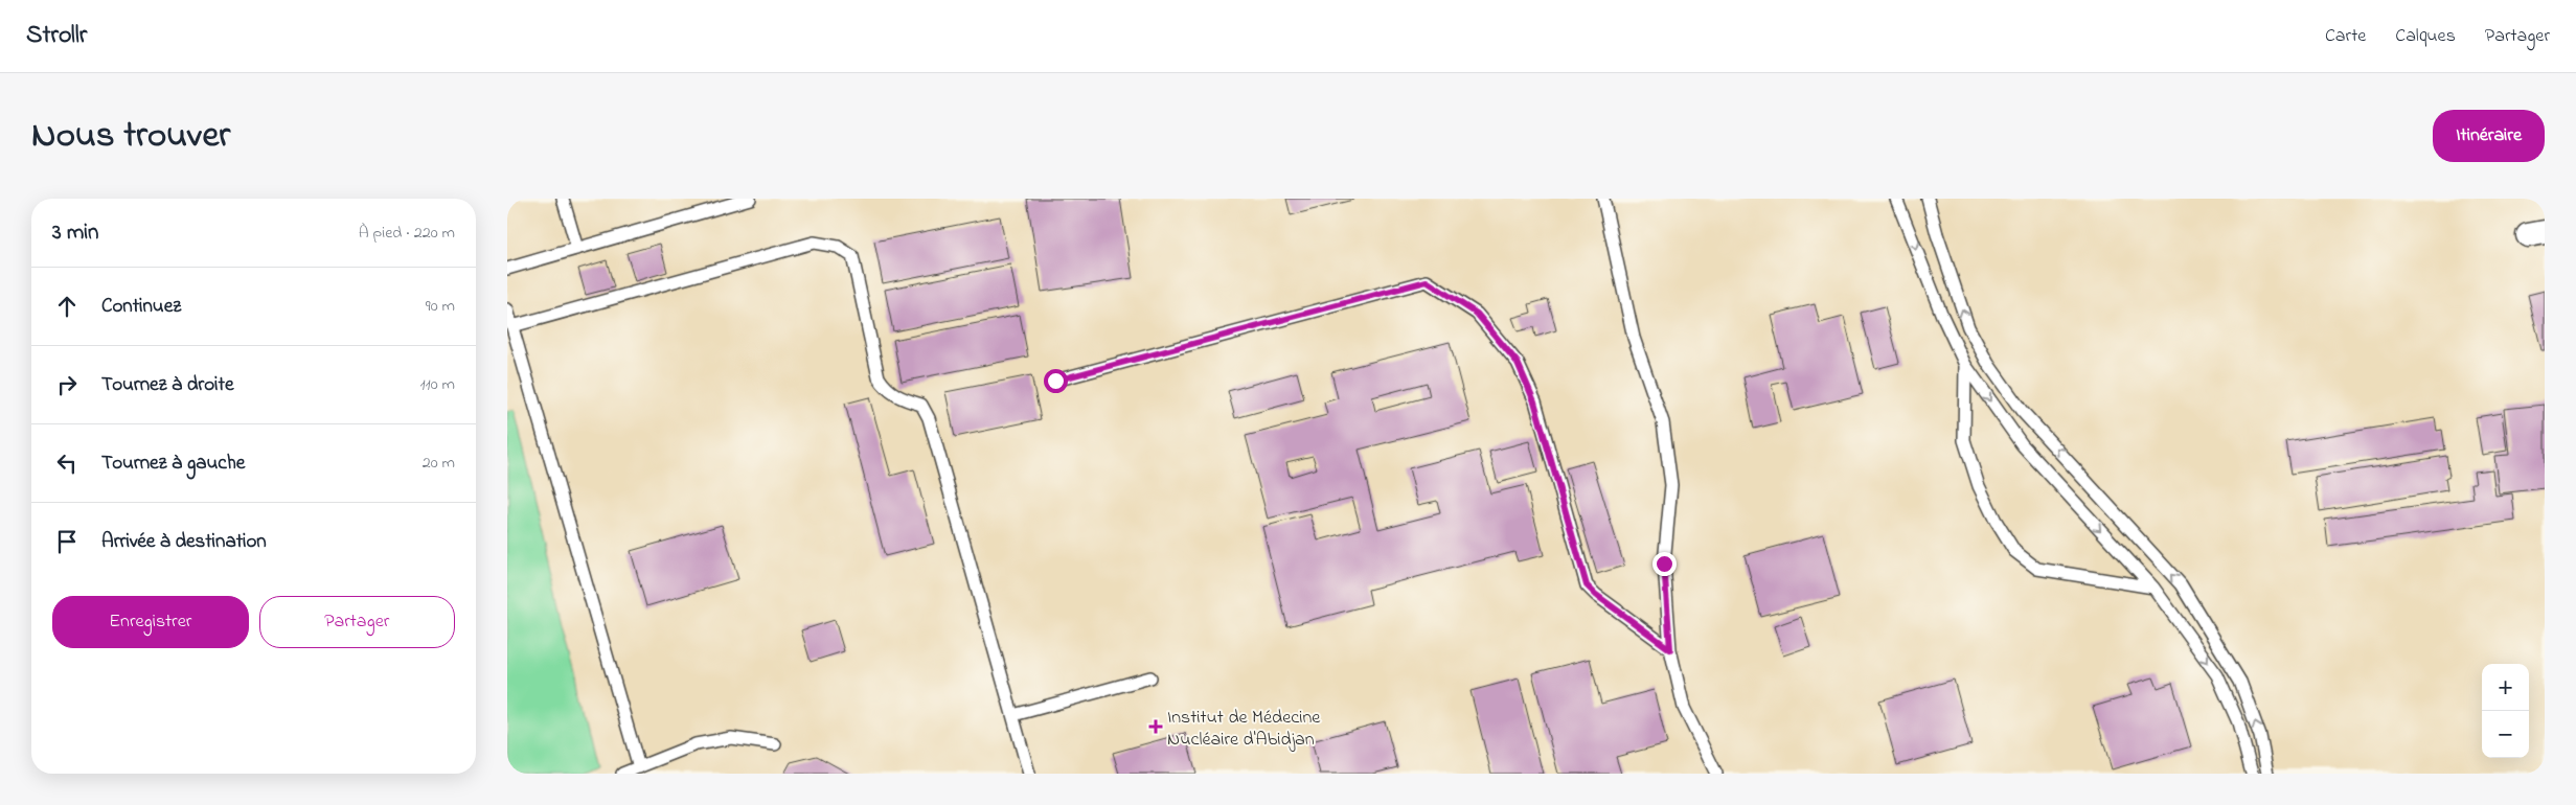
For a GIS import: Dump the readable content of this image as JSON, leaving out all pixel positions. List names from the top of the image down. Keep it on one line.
{"places":{"health":["Institut de Médecine Nucléaire d'Abidjan"]},"page":{"header":"Strollr","nav":["Carte","Calques","Partager"],"title":"Nous trouver","buttons":["Itinéraire",["Enregistrer","Partager"]],"heading":["3 min","À pied · 220 m"],"list":[["Continuez","90 m"],["Tournez à droite","110 m"],["Tournez à gauche","20 m"],"Arrivée à destination"],"map_buttons":["+","−"]}}
